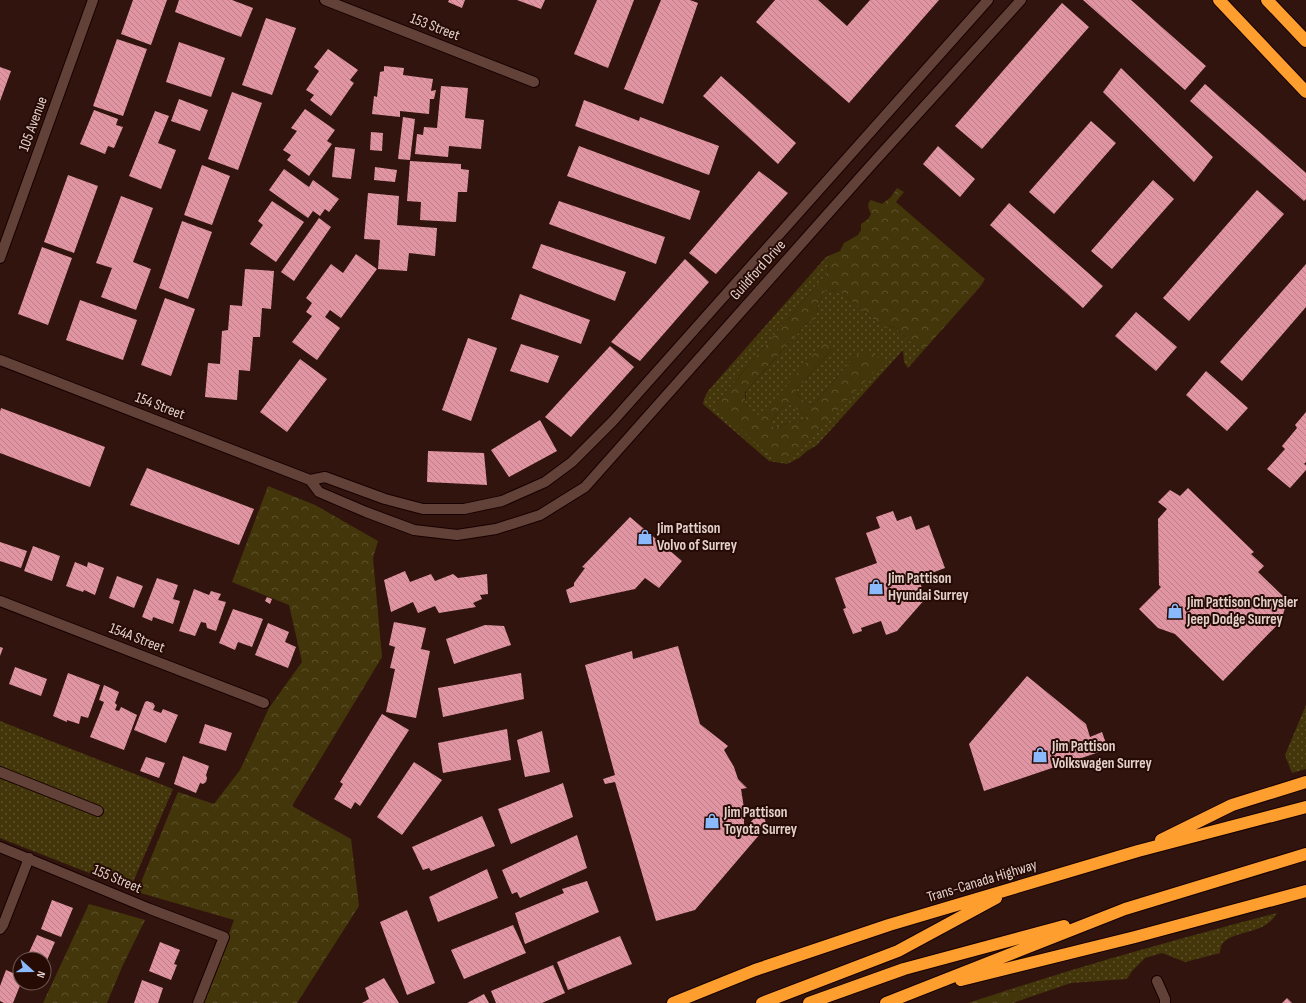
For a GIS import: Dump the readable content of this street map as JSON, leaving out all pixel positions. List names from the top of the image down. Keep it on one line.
{"streets":{"highway":["Trans-Canada Highway"],"main road":["153 Street","105 Avenue","Guildford Drive","154 Street","154A Street","155 Street"]},"crossings":[["Guildford Drive","154 Street"]],"places":{"shop":["Jim Pattison Volvo of Surrey","Jim Pattison Hyundai Surrey","Jim Pattison Chrysler Jeep Dodge Surrey","Jim Pattison Volkswagen Surrey","Jim Pattison Toyota Surrey"]},"north":"right"}
